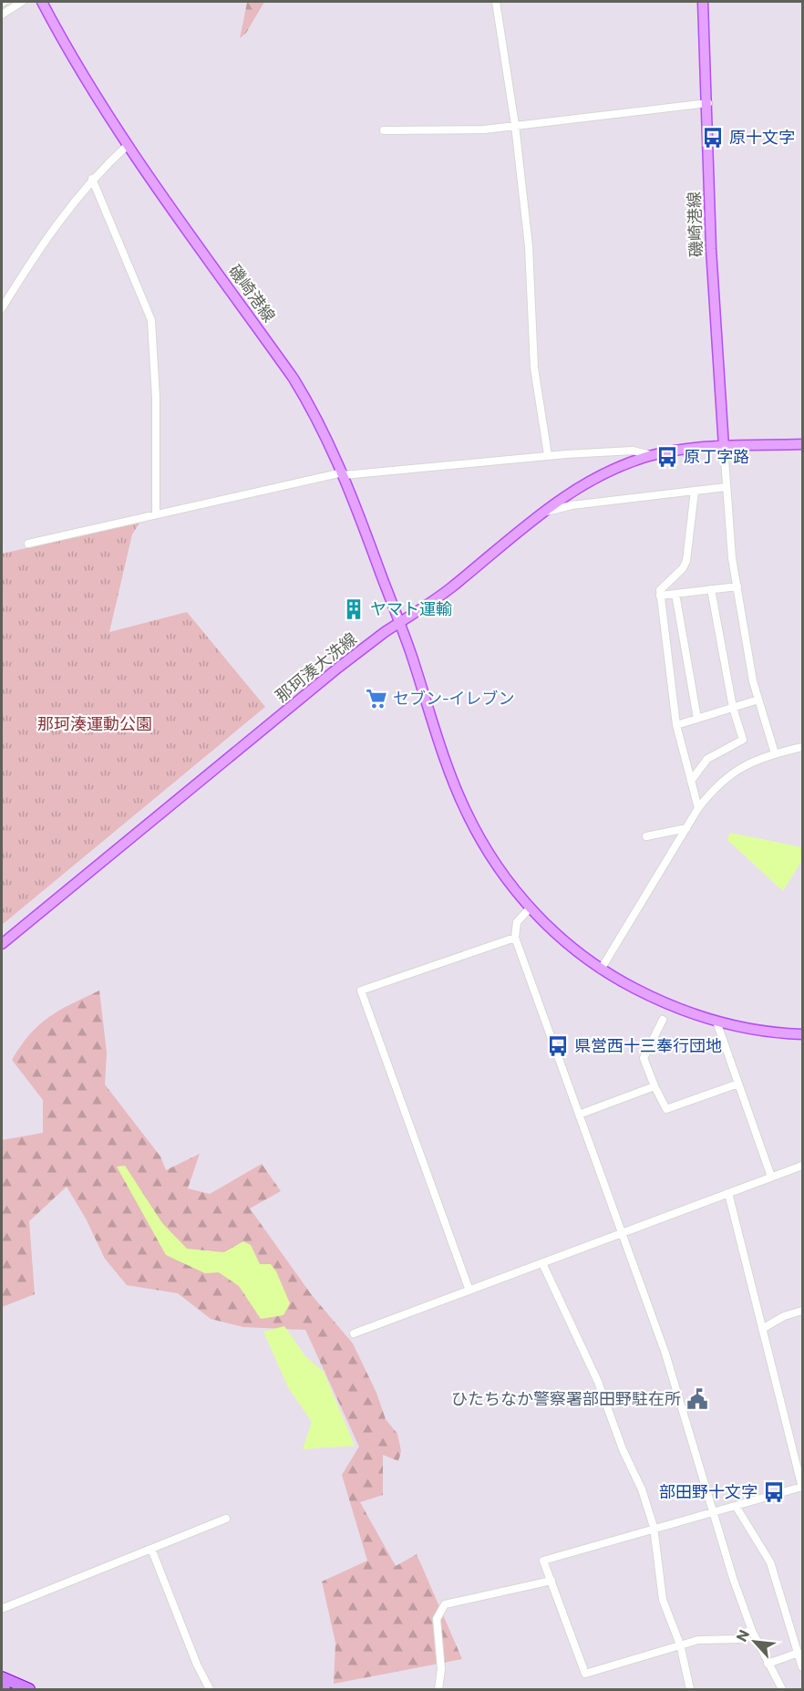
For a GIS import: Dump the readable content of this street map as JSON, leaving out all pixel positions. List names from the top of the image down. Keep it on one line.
{"streets":{"main road":["磯崎港線","那珂湊大洗線"]},"crossings":[["磯崎港線","那珂湊大洗線"]],"parks":["那珂湊運動公園"],"places":{"bus stop":["原十文字","原丁字路","県営西十三奉行団地","部田野十文字"],"building":["ヤマト運輸"],"supermarket":["セブン-イレブン"],"public building":["ひたちなか警察署部田野駐在所"]},"north":"top left"}
